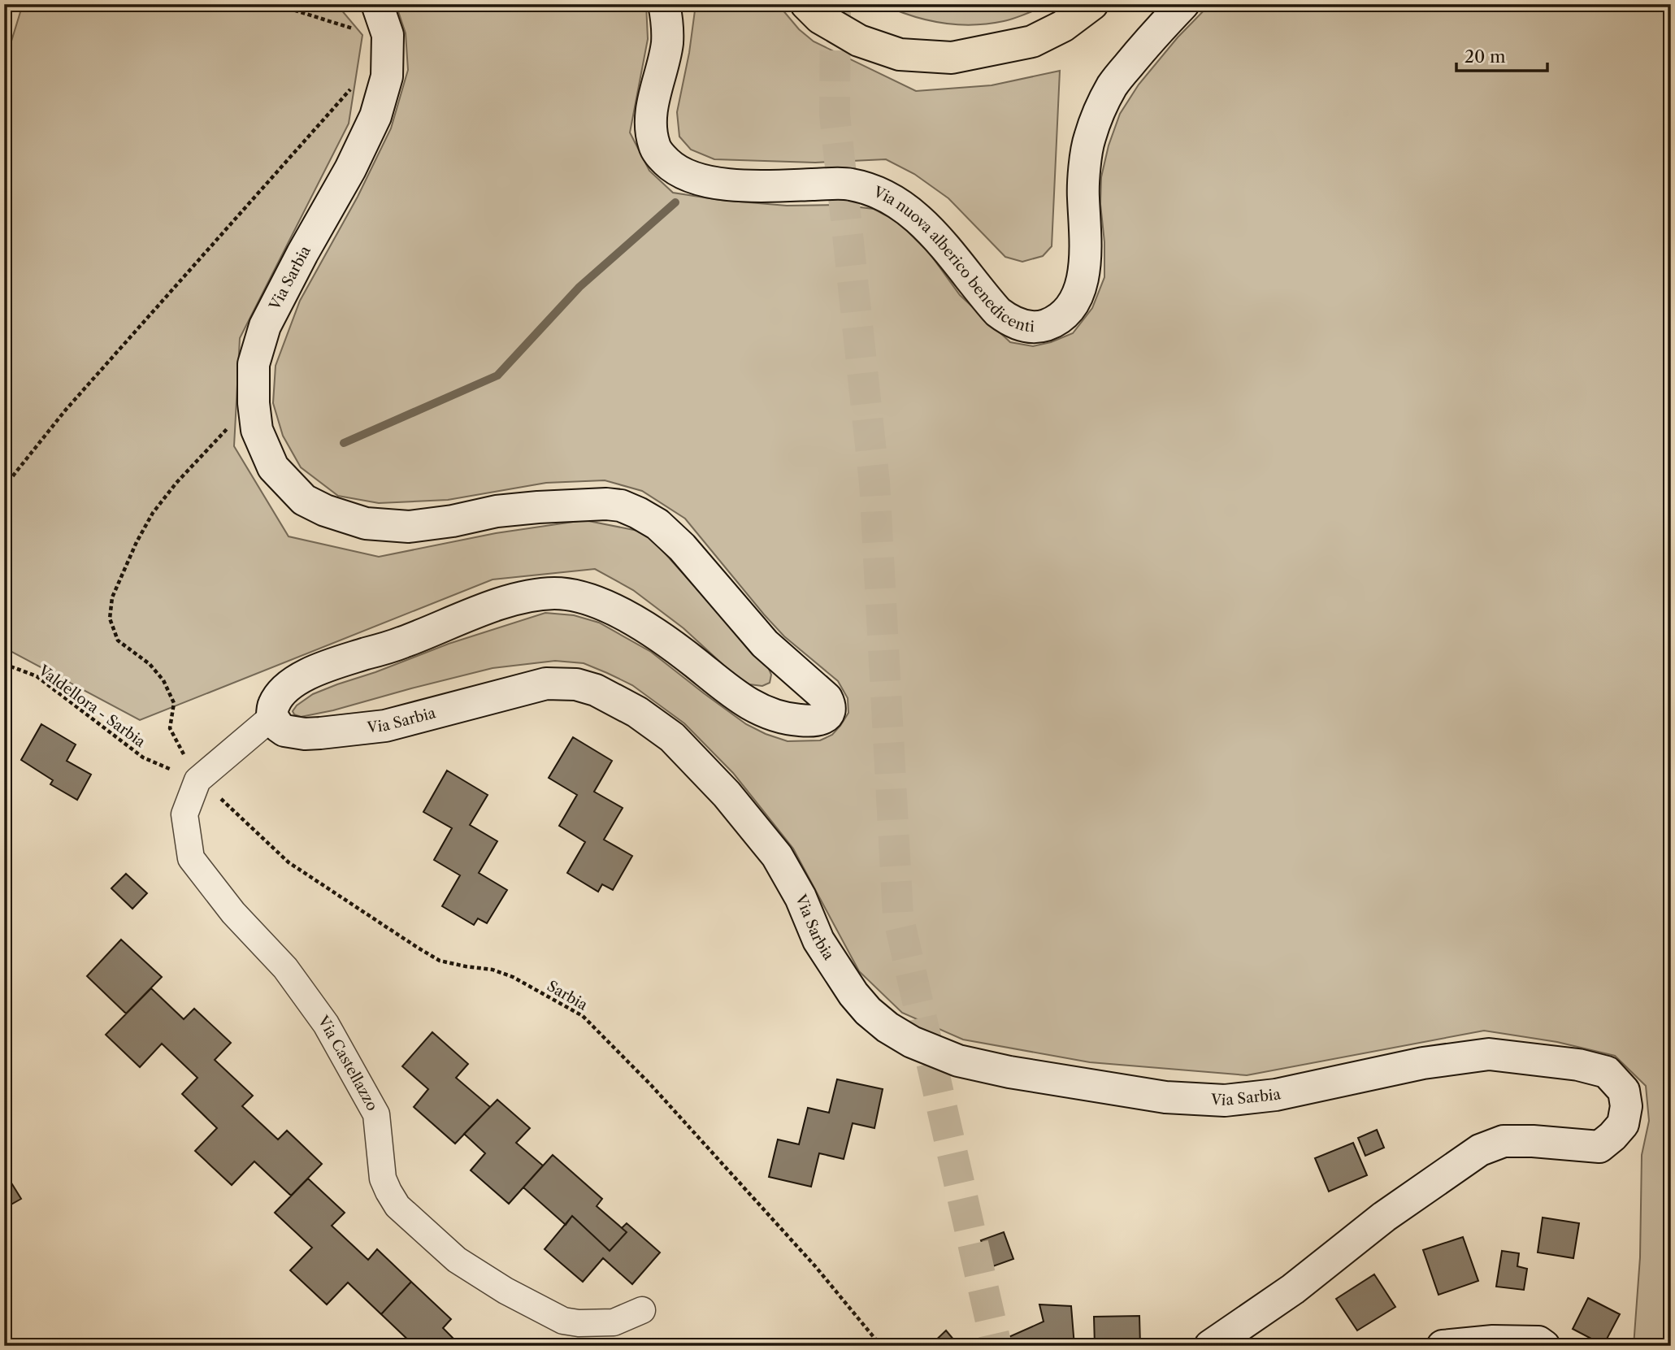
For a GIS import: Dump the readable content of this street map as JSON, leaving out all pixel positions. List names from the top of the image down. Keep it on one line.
{"streets":{"street":["Via nuova alberico benedicenti","Via Sarbia","Via Castellazzo"],"path":["Valdellora - Sarbia","Sarbia"]},"crossings":[["Via Sarbia","Via Castellazzo"],["Valdellora - Sarbia","Sarbia"],["Valdellora - Sarbia","Via Castellazzo"],["Sarbia","Via Castellazzo"]],"scale_bar":"20 m"}
